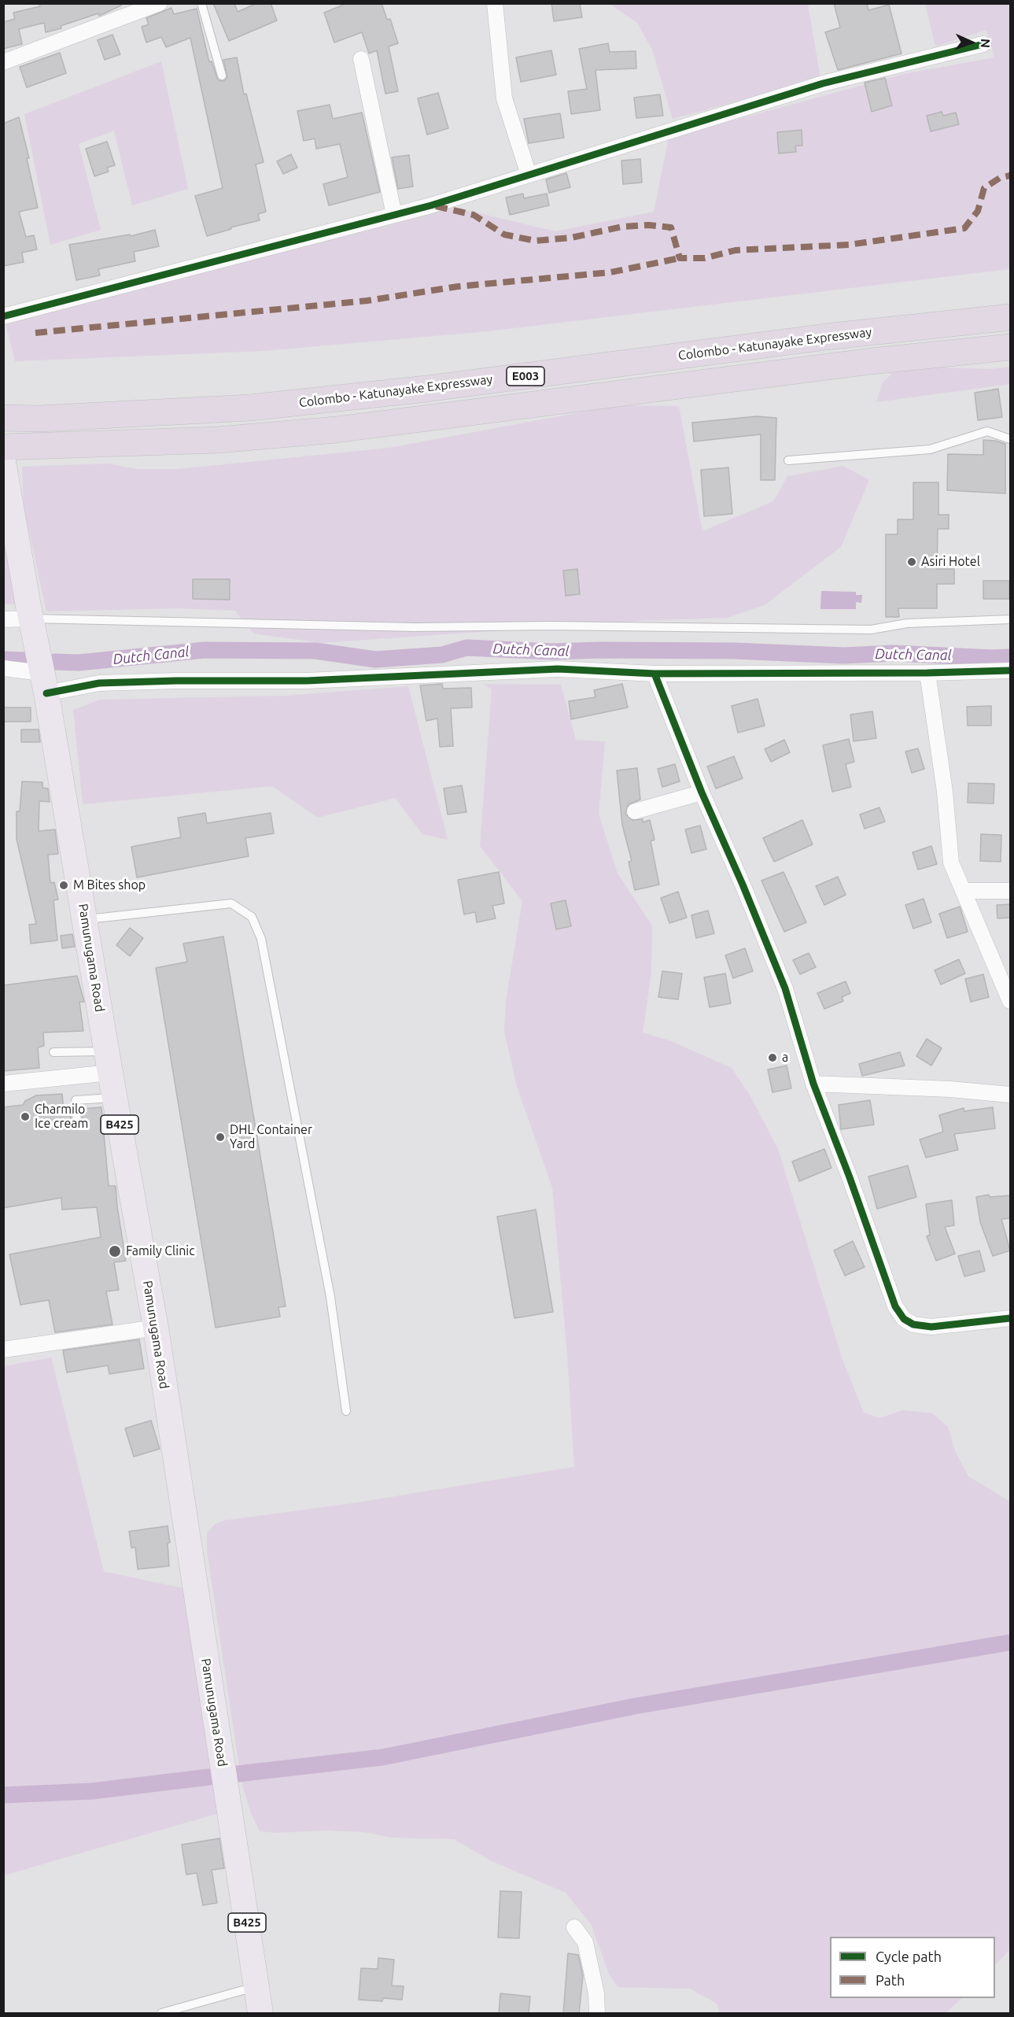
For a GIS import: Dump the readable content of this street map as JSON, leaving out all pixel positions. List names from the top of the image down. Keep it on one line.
{"streets":{"highway":["Colombo - Katunayake Expressway","E003"],"main road":["Pamunugama Road","B425"]},"water":["Dutch Canal"],"places":["Asiri Hotel","M Bites shop","a","Charmilo Ice cream","DHL Container Yard","Family Clinic"],"legend":["Cycle path","Path"],"north":"right"}
